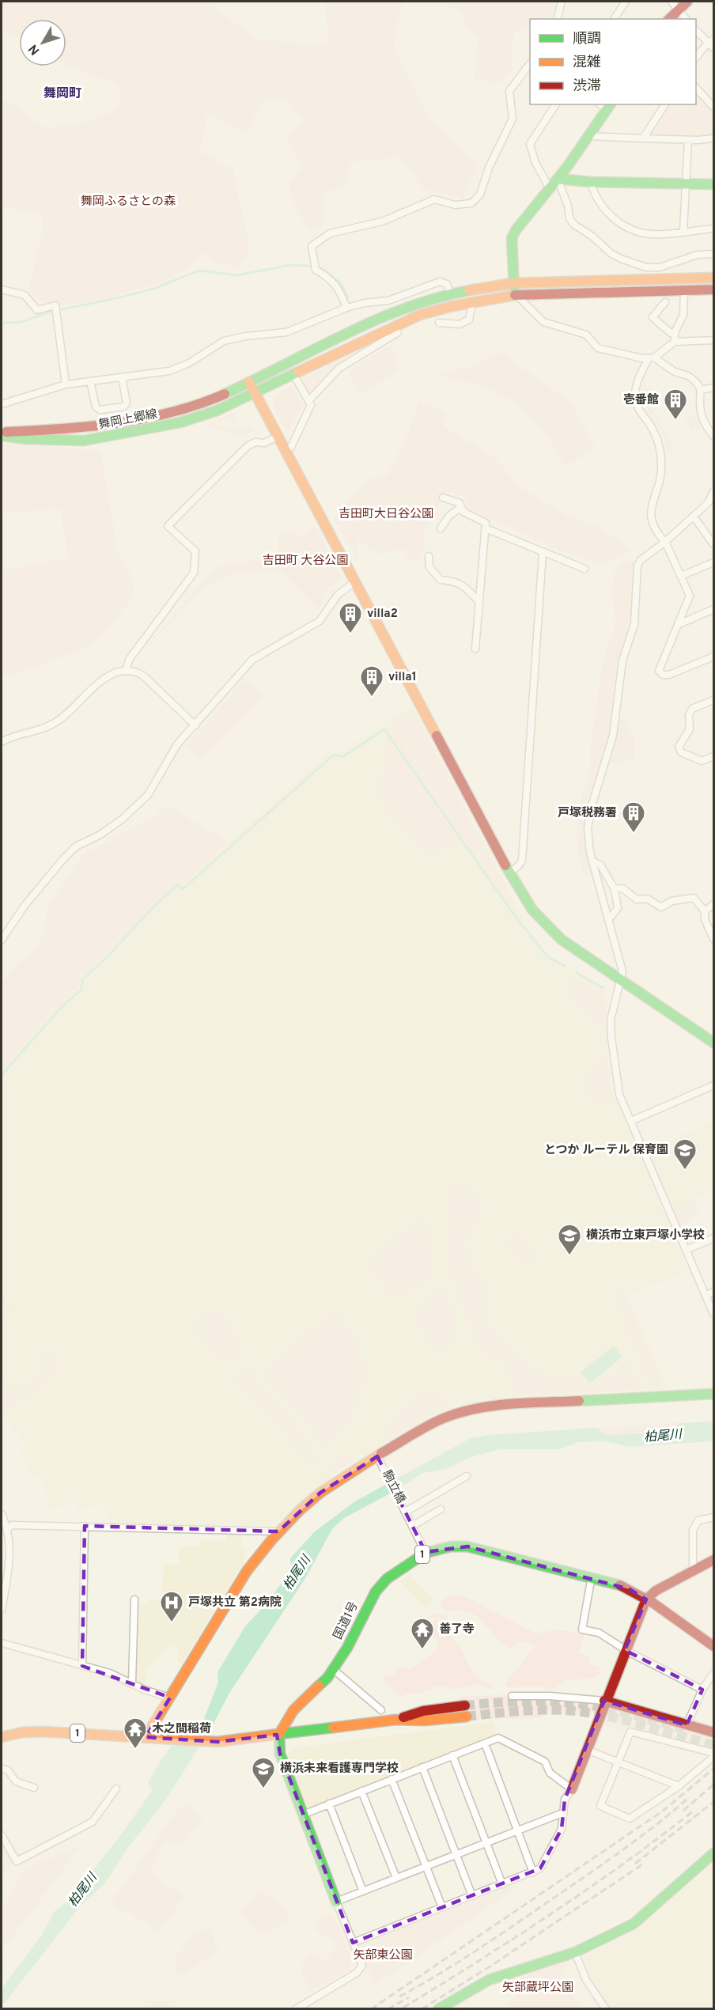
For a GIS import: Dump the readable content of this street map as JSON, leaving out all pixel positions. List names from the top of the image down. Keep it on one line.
{"streets":{"main road":["舞岡上郷線","1","国道1号"],"street":["駒立橋"]},"crossings":[["駒立橋","国道1号"],["1","国道1号"]],"districts":["舞岡町"],"water":["柏尾川"],"parks":["舞岡ふるさとの森","吉田町大日谷公園","吉田町 大谷公園","矢部東公園","矢部蔵坪公園"],"places":{"building":["壱番館","villa2","villa1","戸塚税務署"],"school or university":["とつか ルーテル 保育園","横浜市立東戸塚小学校","横浜未来看護専門学校"],"hospital":["戸塚共立 第2病院"],"temple":["善了寺","木之間稲荷"]},"legend":["順調","混雑","渋滞"],"north":"bottom left"}
